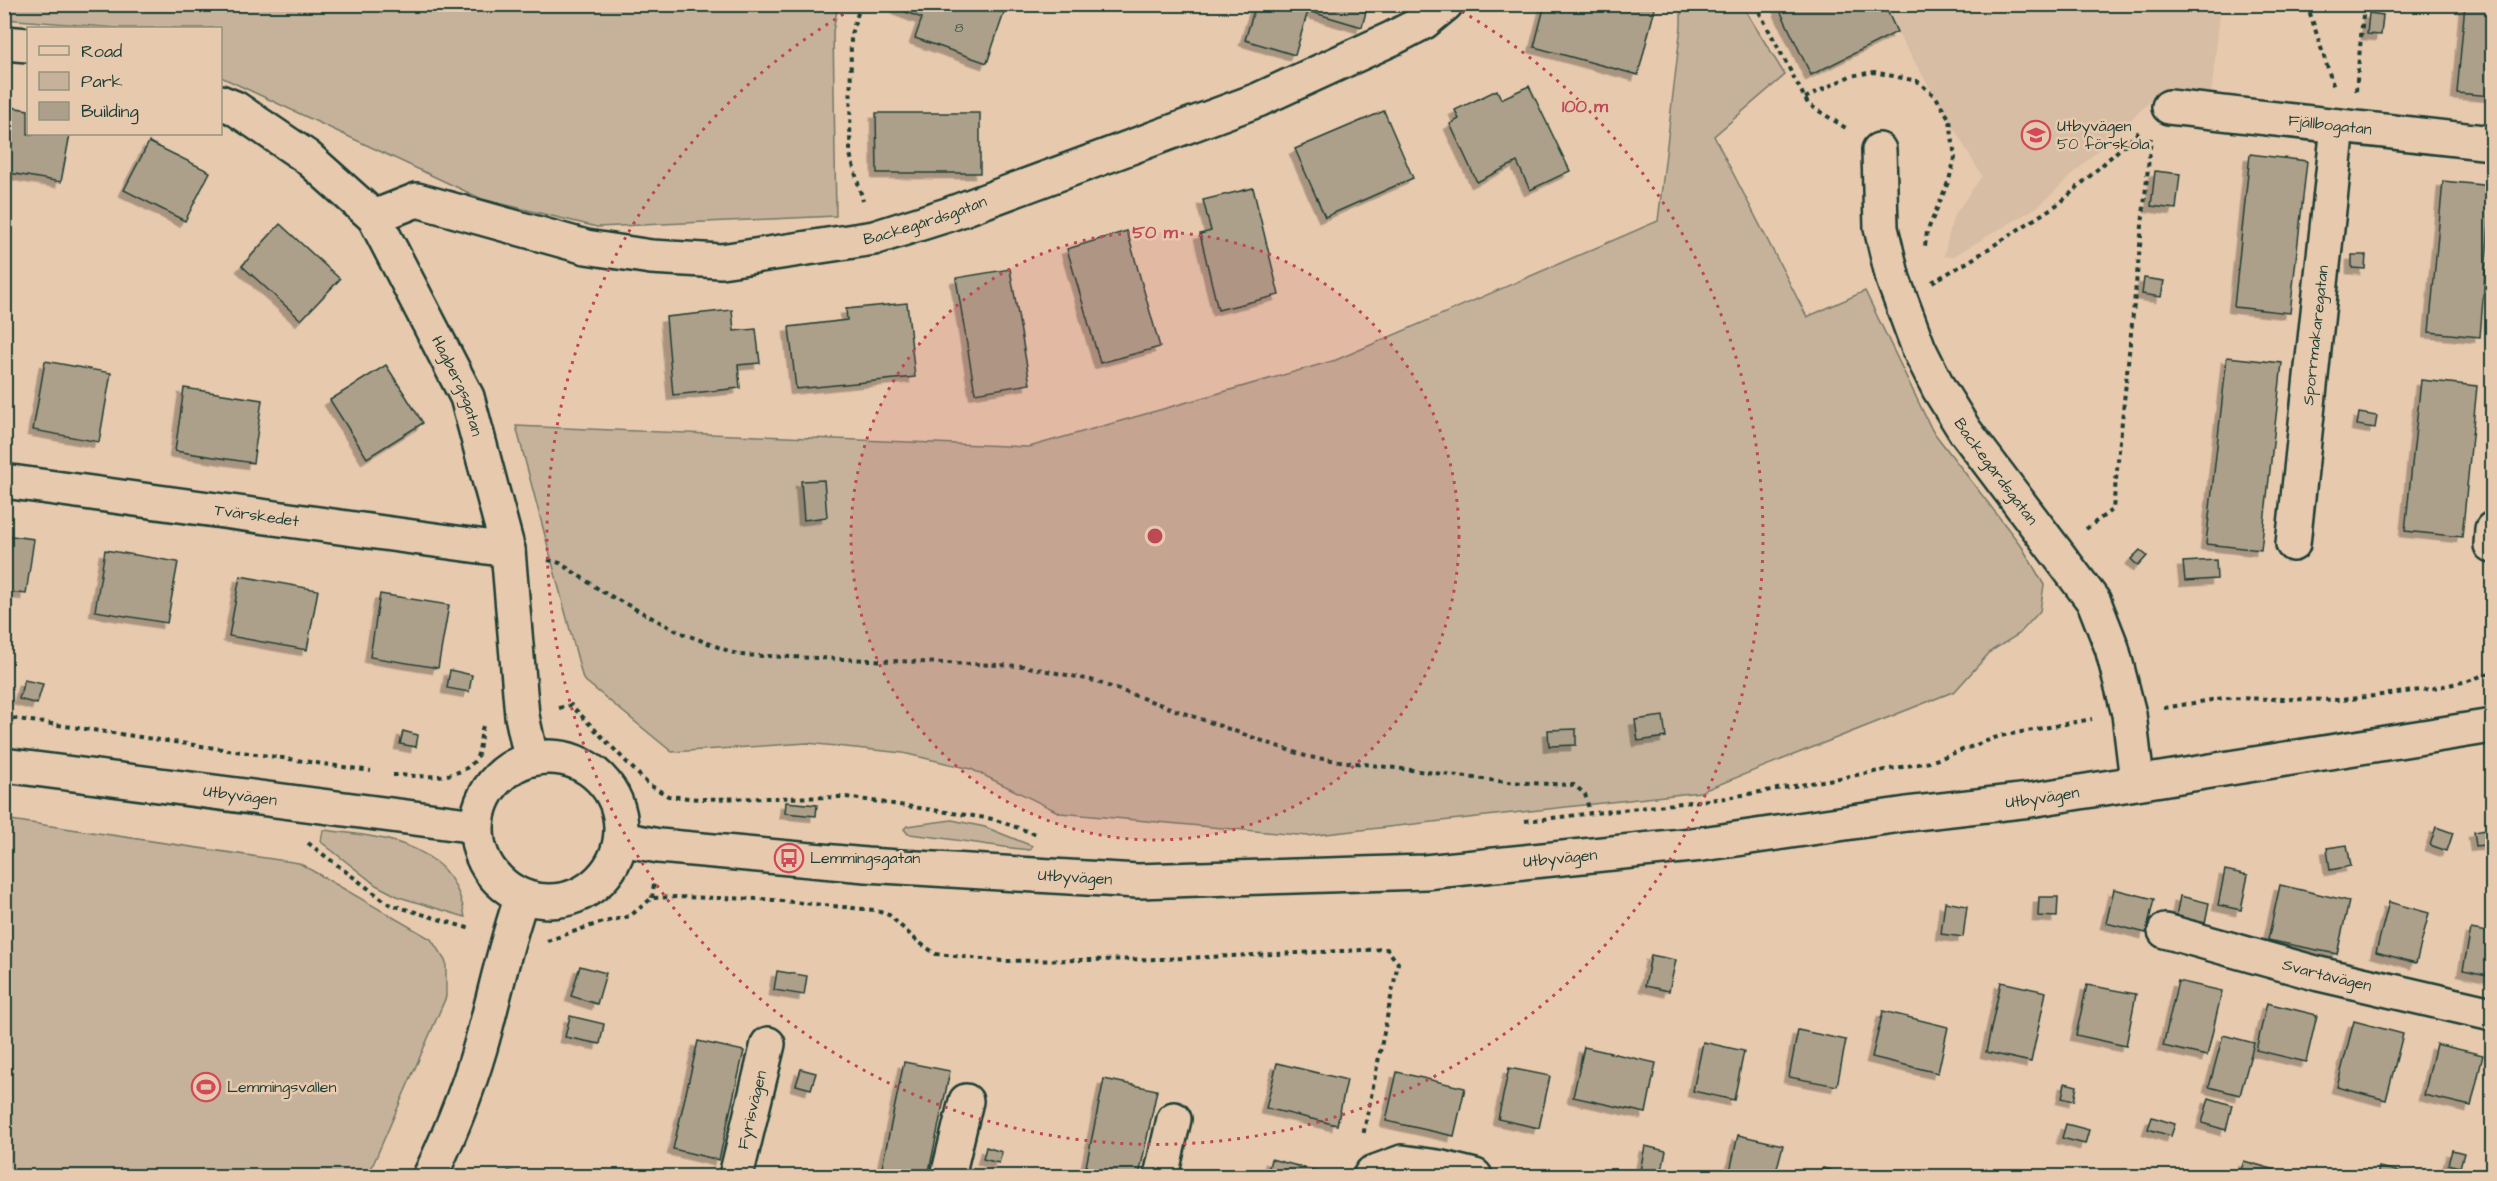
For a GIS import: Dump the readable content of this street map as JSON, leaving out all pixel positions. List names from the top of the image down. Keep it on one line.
{"streets":{"street":["Fjällbogatan","Backegårdsgatan","Sporrmakaregatan","Hagbergsgatan","Tvärskedet","Utbyvägen","Svartåvägen","Fyrisvägen"]},"crossings":[["Fjällbogatan","Sporrmakaregatan"],["Backegårdsgatan","Hagbergsgatan"],["Backegårdsgatan","Utbyvägen"],["Hagbergsgatan","Tvärskedet"],["Hagbergsgatan","Utbyvägen"]],"places":{"school or university":["Utbyvägen 50 förskola"],"bus stop":["Lemmingsgatan"],"sports":["Lemmingsvallen"]},"house_numbers":["8"],"legend":["Road","Park","Building"],"rings":["100 m","50 m"]}
